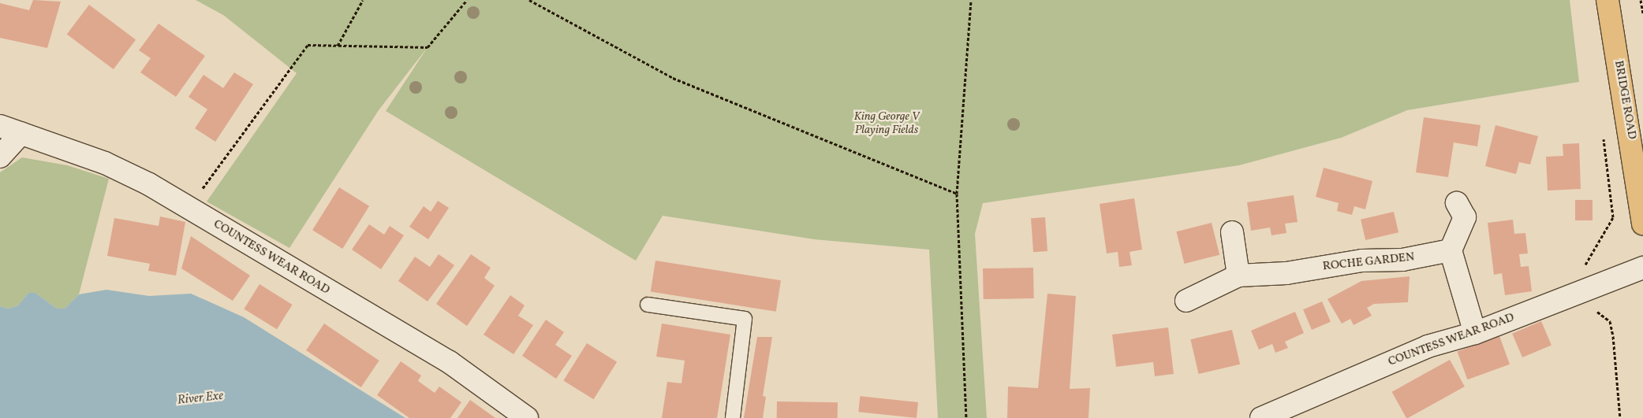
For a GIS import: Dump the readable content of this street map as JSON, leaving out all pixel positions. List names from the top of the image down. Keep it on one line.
{"streets":{"main road":["BRIDGE ROAD"],"street":["COUNTESS WEAR ROAD","ROCHE GARDEN"]},"water":["River Exe"],"parks":["King George V Playing Fields"]}
